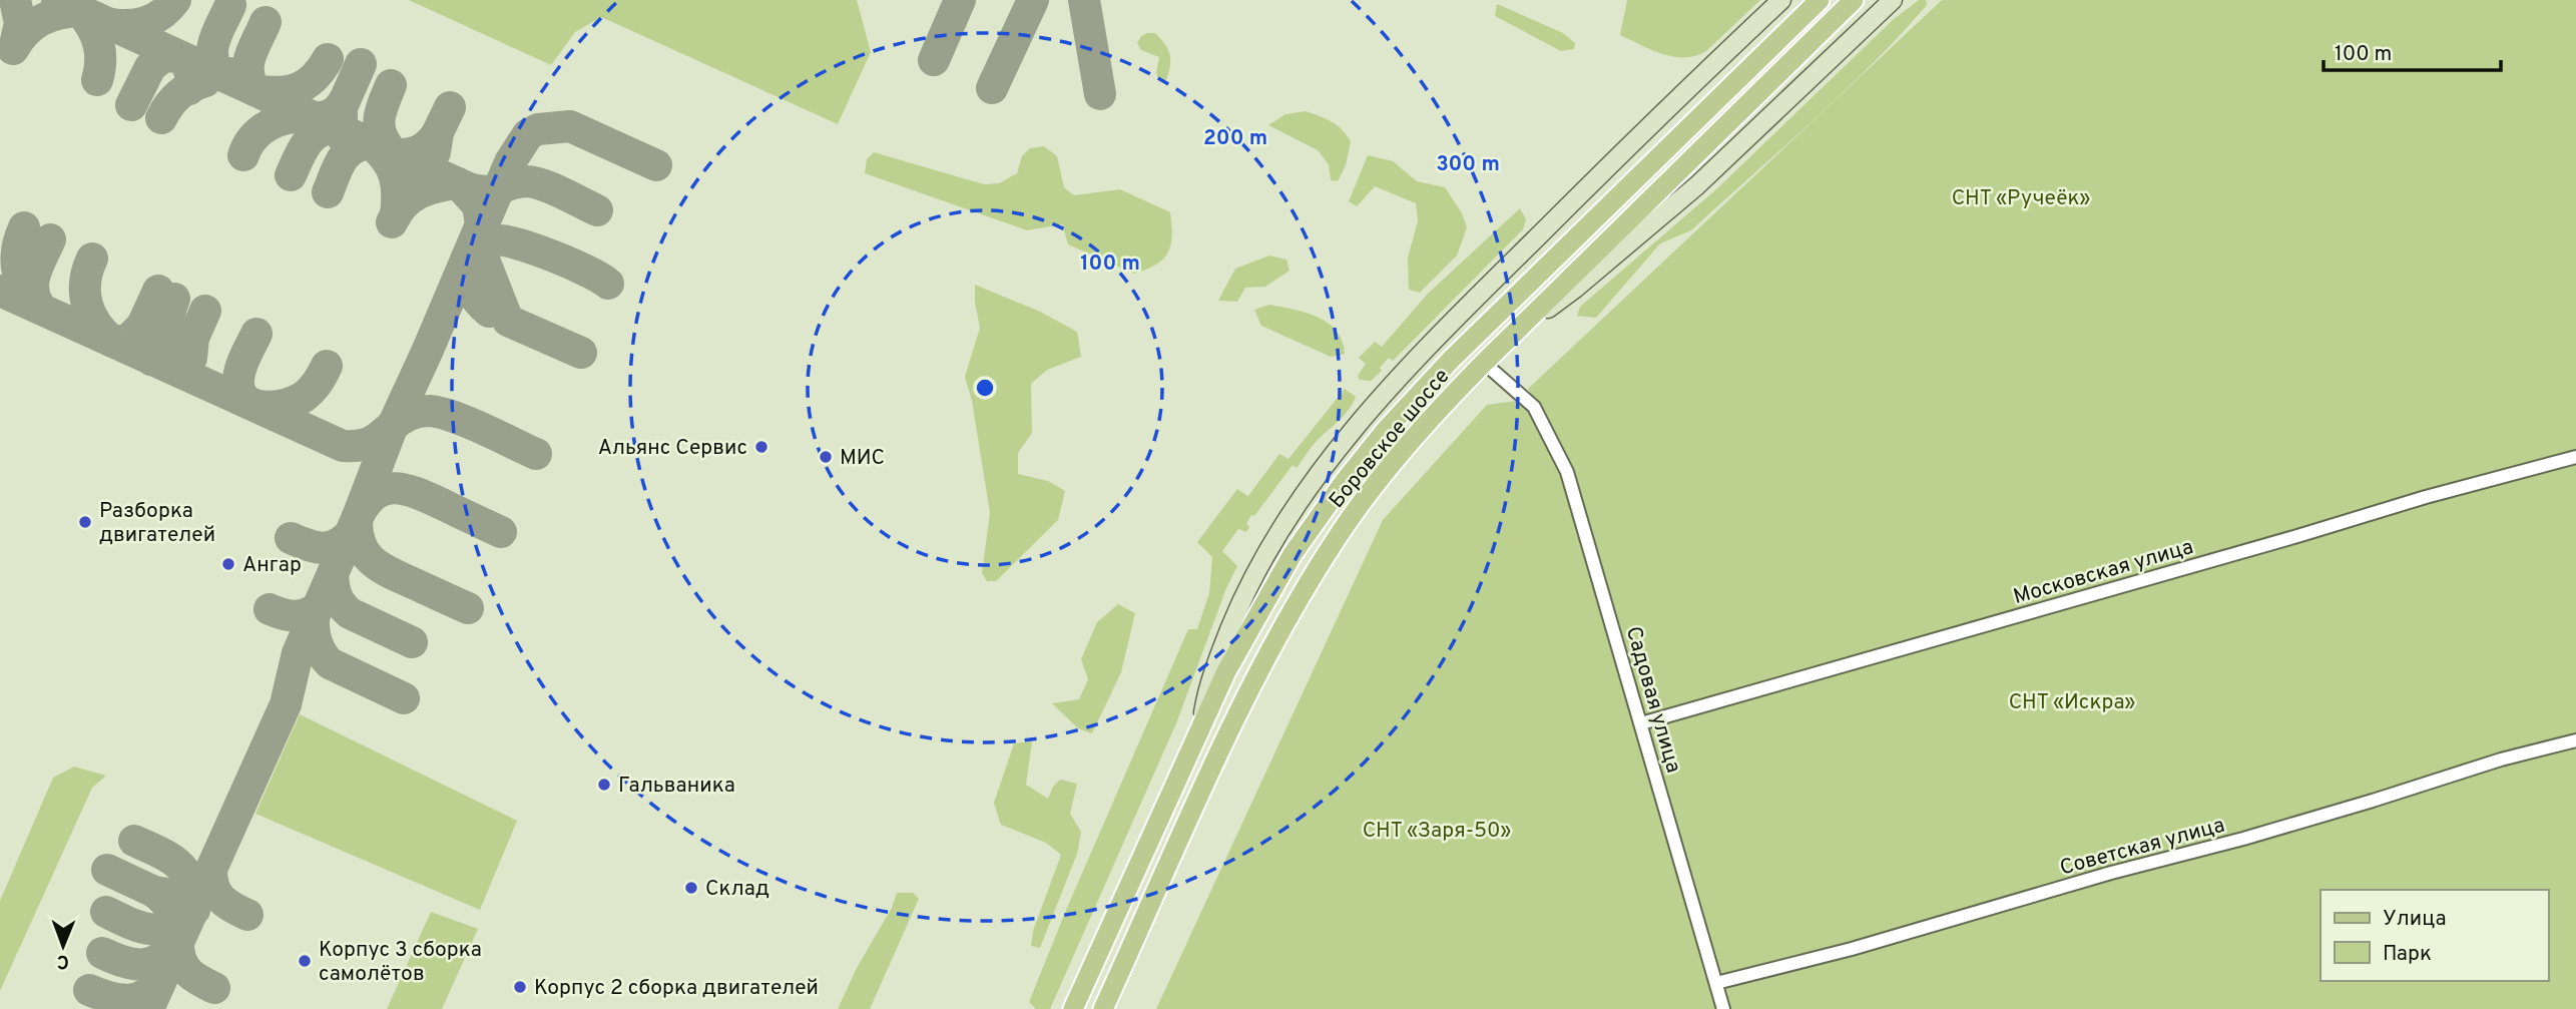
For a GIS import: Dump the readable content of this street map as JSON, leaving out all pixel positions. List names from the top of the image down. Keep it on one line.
{"streets":{"main road":["Боровское шоссе"],"street":["Московская улица","Садовая улица","Советская улица"]},"crossings":[["Боровское шоссе","Садовая улица"],["Московская улица","Садовая улица"],["Садовая улица","Советская улица"]],"parks":["СНТ «Ручеёк»","СНТ «Искра»","СНТ «Заря-50»"],"places":["Альянс Сервис","МИС","Разборка двигателей","Ангар","Гальваника","Склад","Корпус 3 сборка самолётов","Корпус 2 сборка двигателей"],"legend":["Улица","Парк"],"scale_bar":"100 m","north":"bottom","rings":["200 m","300 m","100 m"]}
